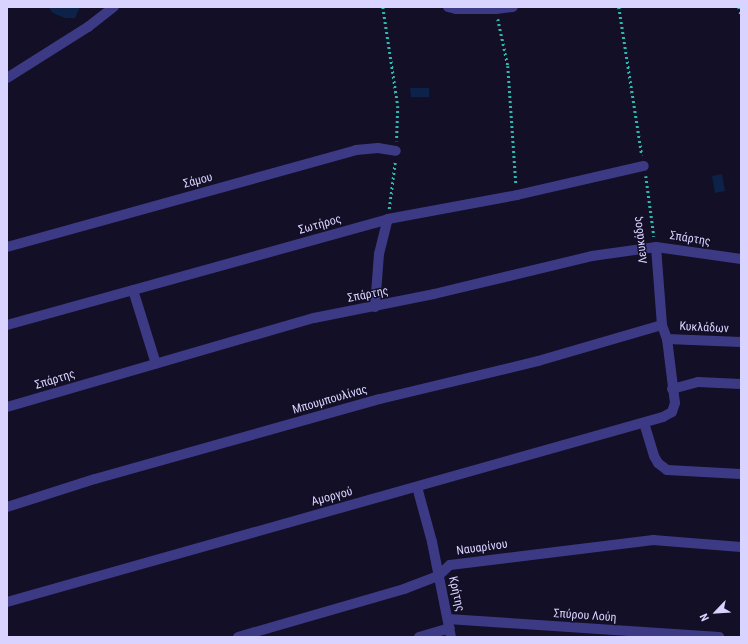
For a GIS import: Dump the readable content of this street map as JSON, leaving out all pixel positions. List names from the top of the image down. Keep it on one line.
{"streets":{"street":["Σάμου","Σωτήρος","Σπάρτης","Λευκάδος","Κυκλάδων","Μπουμπουλίνας","Αμοργού","Ναυαρίνου","Κρήτης","Σπύρου Λούη"]},"crossings":[["Σωτήρος","Λευκάδος"],["Σπάρτης","Λευκάδος"],["Λευκάδος","Κυκλάδων"],["Λευκάδος","Μπουμπουλίνας"],["Λευκάδος","Αμοργού"],["Αμοργού","Κρήτης"],["Ναυαρίνου","Κρήτης"],["Κρήτης","Σπύρου Λούη"]],"north":"bottom left"}
